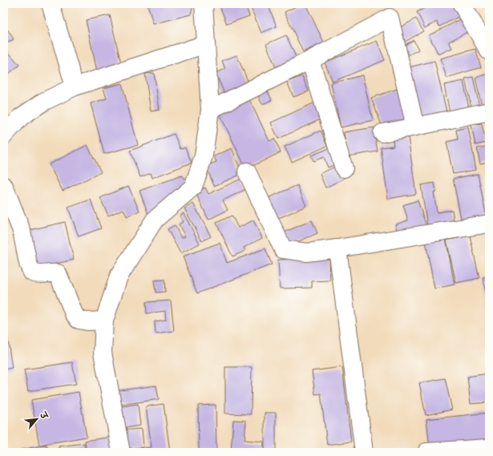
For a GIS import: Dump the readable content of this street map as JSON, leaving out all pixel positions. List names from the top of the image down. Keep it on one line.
{"north":"top right"}
